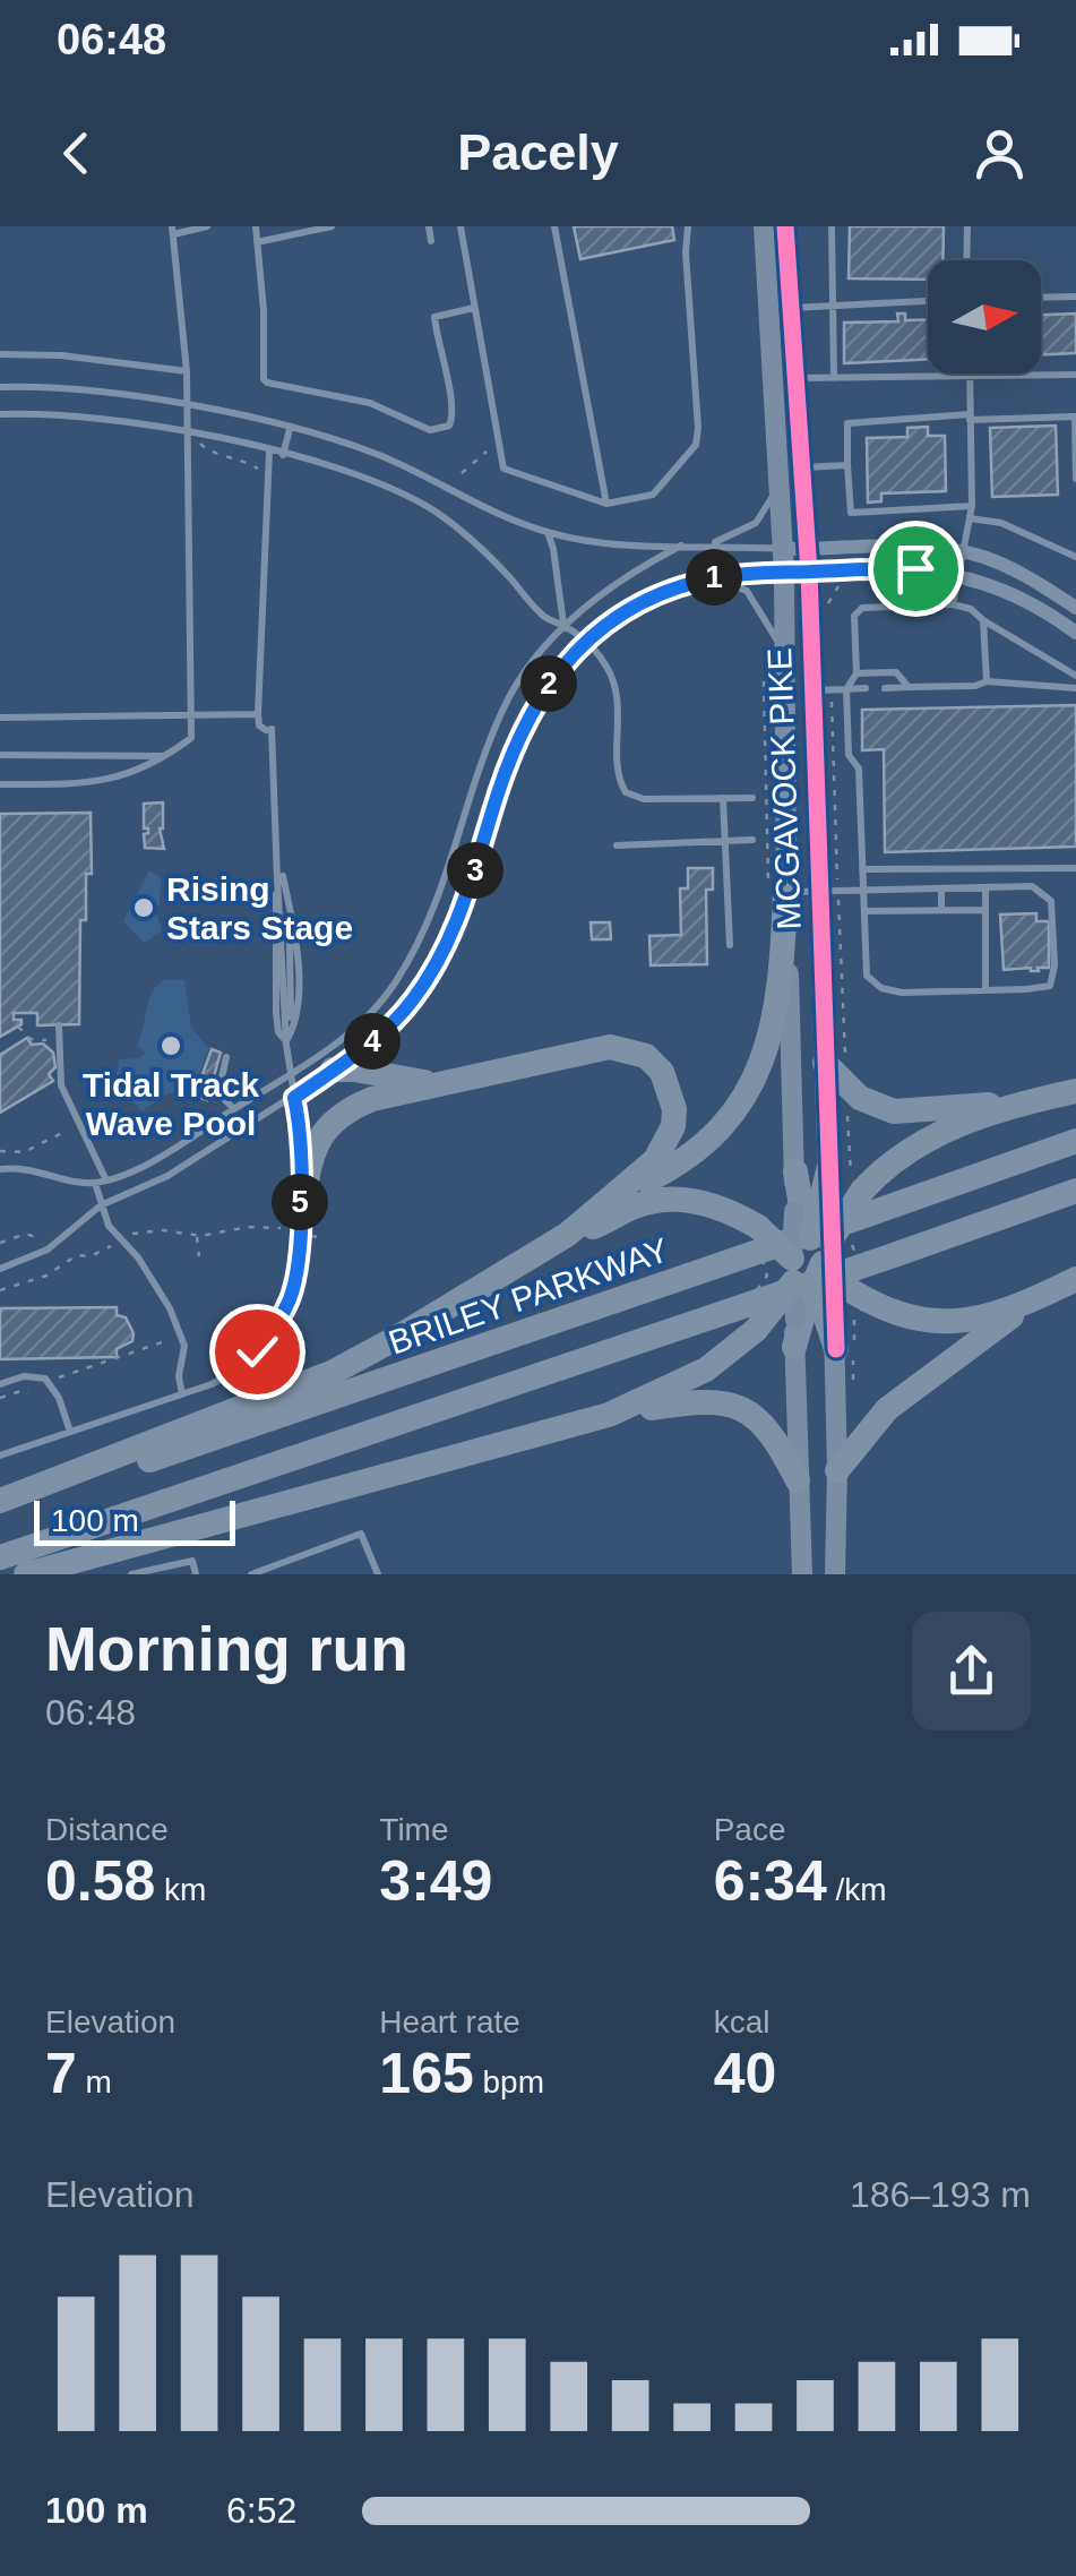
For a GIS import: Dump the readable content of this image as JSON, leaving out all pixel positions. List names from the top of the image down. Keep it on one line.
{"streets":{"highway":["BRILEY PARKWAY"],"street":["MCGAVOCK PIKE"]},"places":["Rising Stars Stage","Tidal Track Wave Pool"],"scale_bar":"100 m","north":"right","page":{"status":"06:48","header":"Pacely","pins":["1","2","3","4","5"],"scale":"100 m","heading":["Morning run","06:48"],"stats":[["Distance","0.58 km"],["Time","3:49"],["Pace","6:34 /km"],["Elevation","7 m"],["Heart rate","165 bpm"],["kcal","40"]],"chart":["Elevation","186–193 m"],"list":[{"name":"100 m","note":"6:52"}]}}
